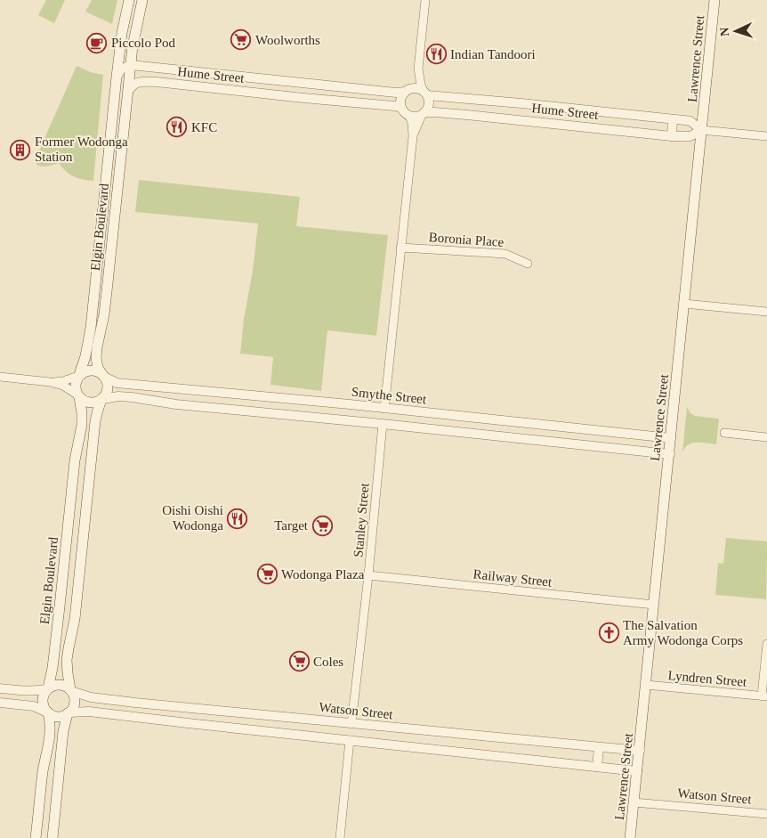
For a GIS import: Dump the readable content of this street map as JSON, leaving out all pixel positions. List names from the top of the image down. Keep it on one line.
{"streets":{"main road":["Lawrence Street","Elgin Boulevard"],"street":["Hume Street","Boronia Place","Smythe Street","Stanley Street","Railway Street","Lyndren Street","Watson Street"]},"crossings":[["Lawrence Street","Hume Street"],["Lawrence Street","Smythe Street"],["Lawrence Street","Railway Street"],["Lawrence Street","Lyndren Street"],["Lawrence Street","Watson Street"],["Hume Street","Elgin Boulevard"],["Elgin Boulevard","Smythe Street"],["Elgin Boulevard","Watson Street"],["Stanley Street","Railway Street"],["Stanley Street","Watson Street"]],"places":{"supermarket":["Woolworths","Target","Wodonga Plaza","Coles"],"cafe":["Piccolo Pod"],"restaurant":["Indian Tandoori","KFC","Oishi Oishi Wodonga"],"building":["Former Wodonga Station"],"church":["The Salvation Army Wodonga Corps"]},"north":"left"}
